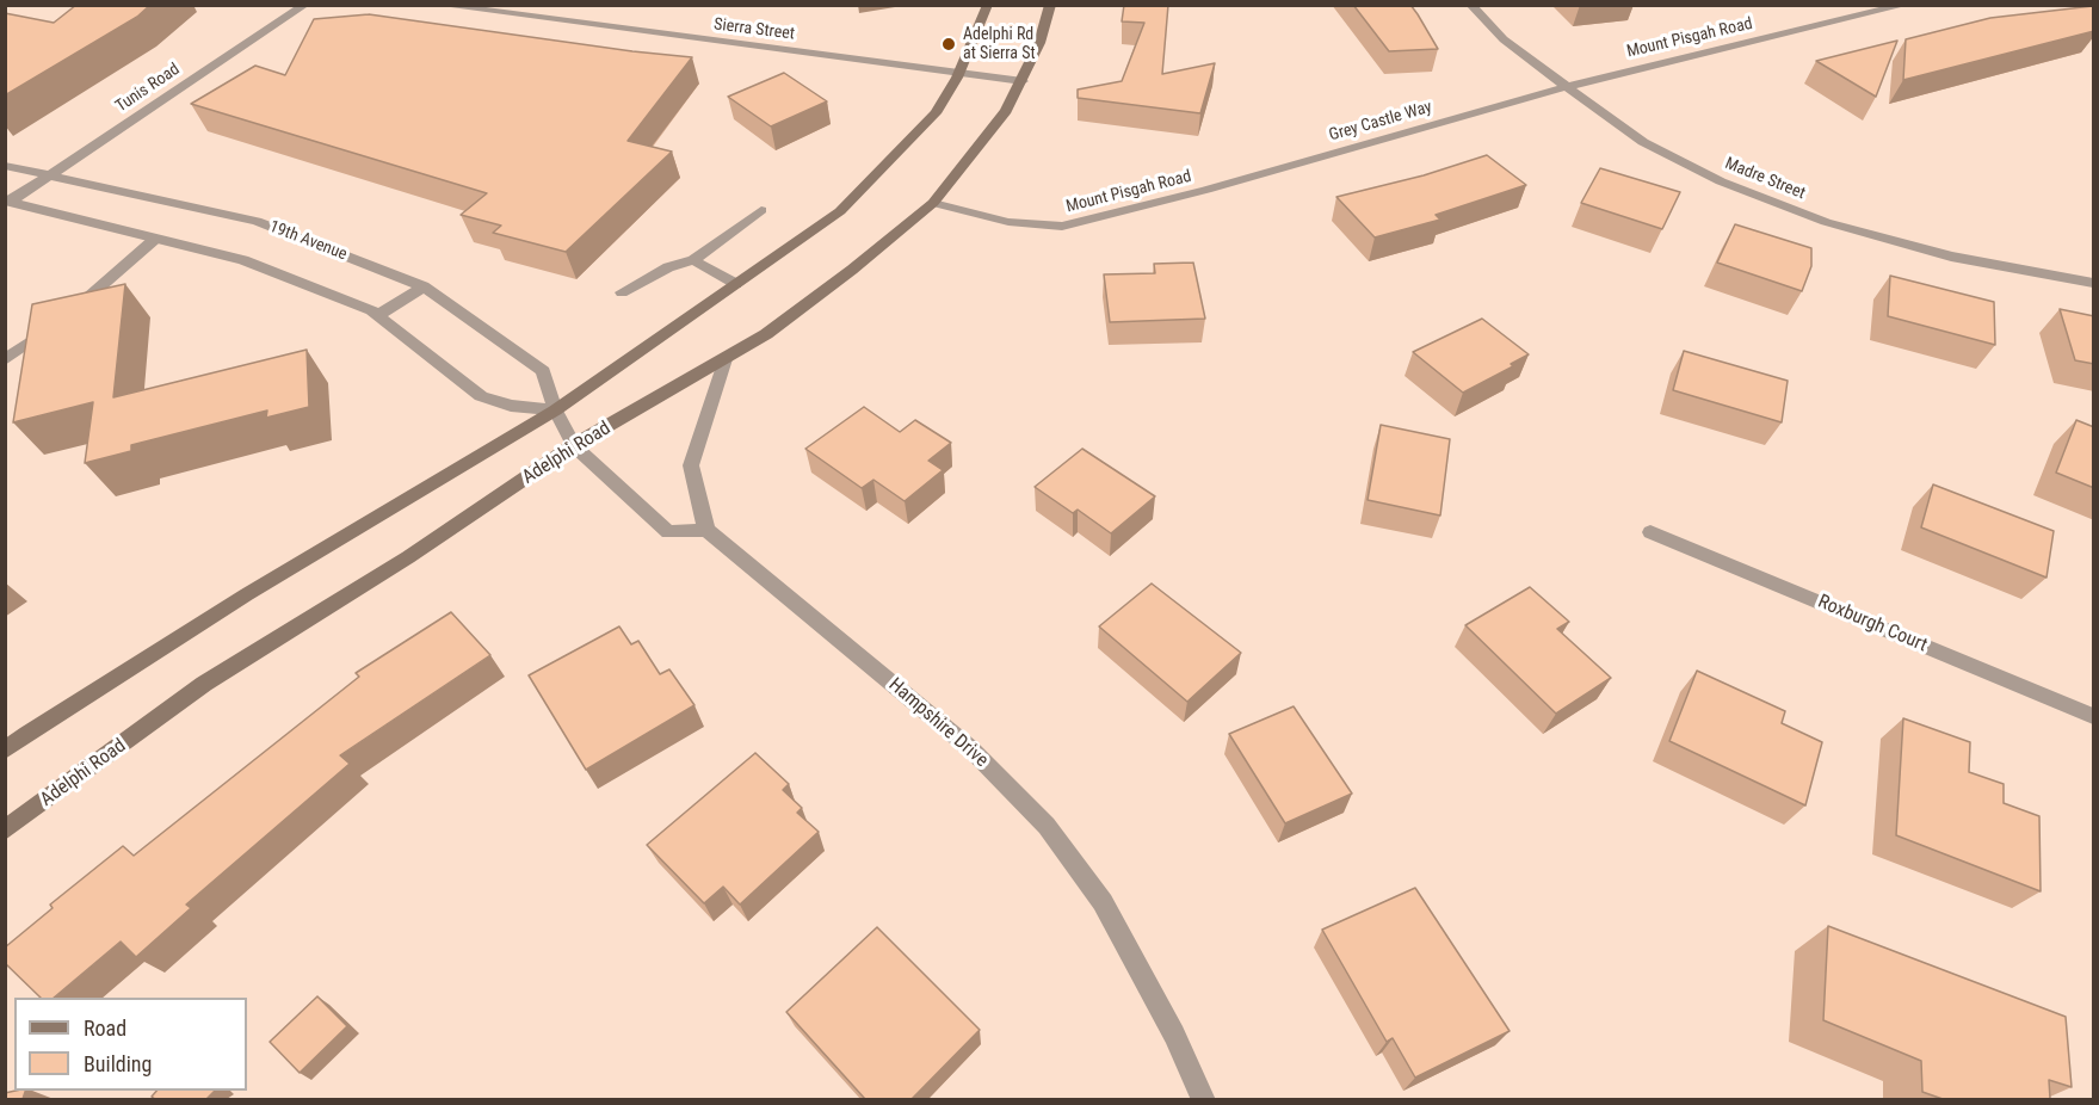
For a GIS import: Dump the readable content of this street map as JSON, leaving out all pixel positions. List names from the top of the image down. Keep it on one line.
{"streets":{"main road":["Adelphi Road"],"street":["Sierra Street","Mount Pisgah Road","Tunis Road","Grey Castle Way","Madre Street","19th Avenue","Roxburgh Court","Hampshire Drive"]},"crossings":[["Sierra Street","Adelphi Road"],["Mount Pisgah Road","Grey Castle Way"],["Mount Pisgah Road","Madre Street"],["Mount Pisgah Road","Adelphi Road"],["Tunis Road","19th Avenue"],["Grey Castle Way","Madre Street"],["19th Avenue","Adelphi Road"]],"places":["Adelphi Rd at Sierra St"],"legend":["Road","Building"]}
